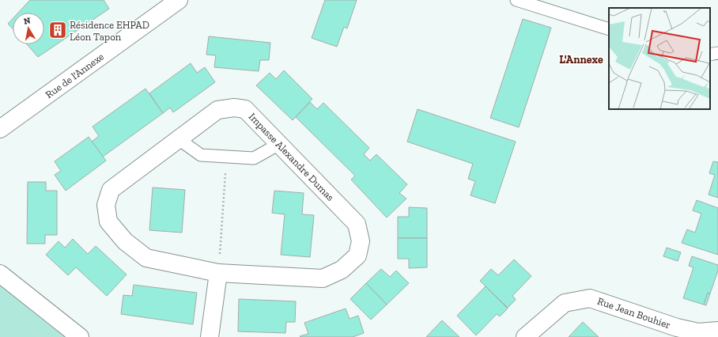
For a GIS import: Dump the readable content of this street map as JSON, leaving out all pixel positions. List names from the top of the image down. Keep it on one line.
{"streets":{"street":["Rue de l'Annexe","Impasse Alexandre Dumas","Rue Jean Bouhier"]},"districts":["L'Annexe"],"places":{"building":["Résidence EHPAD Léon Tapon"]},"north":"top"}
